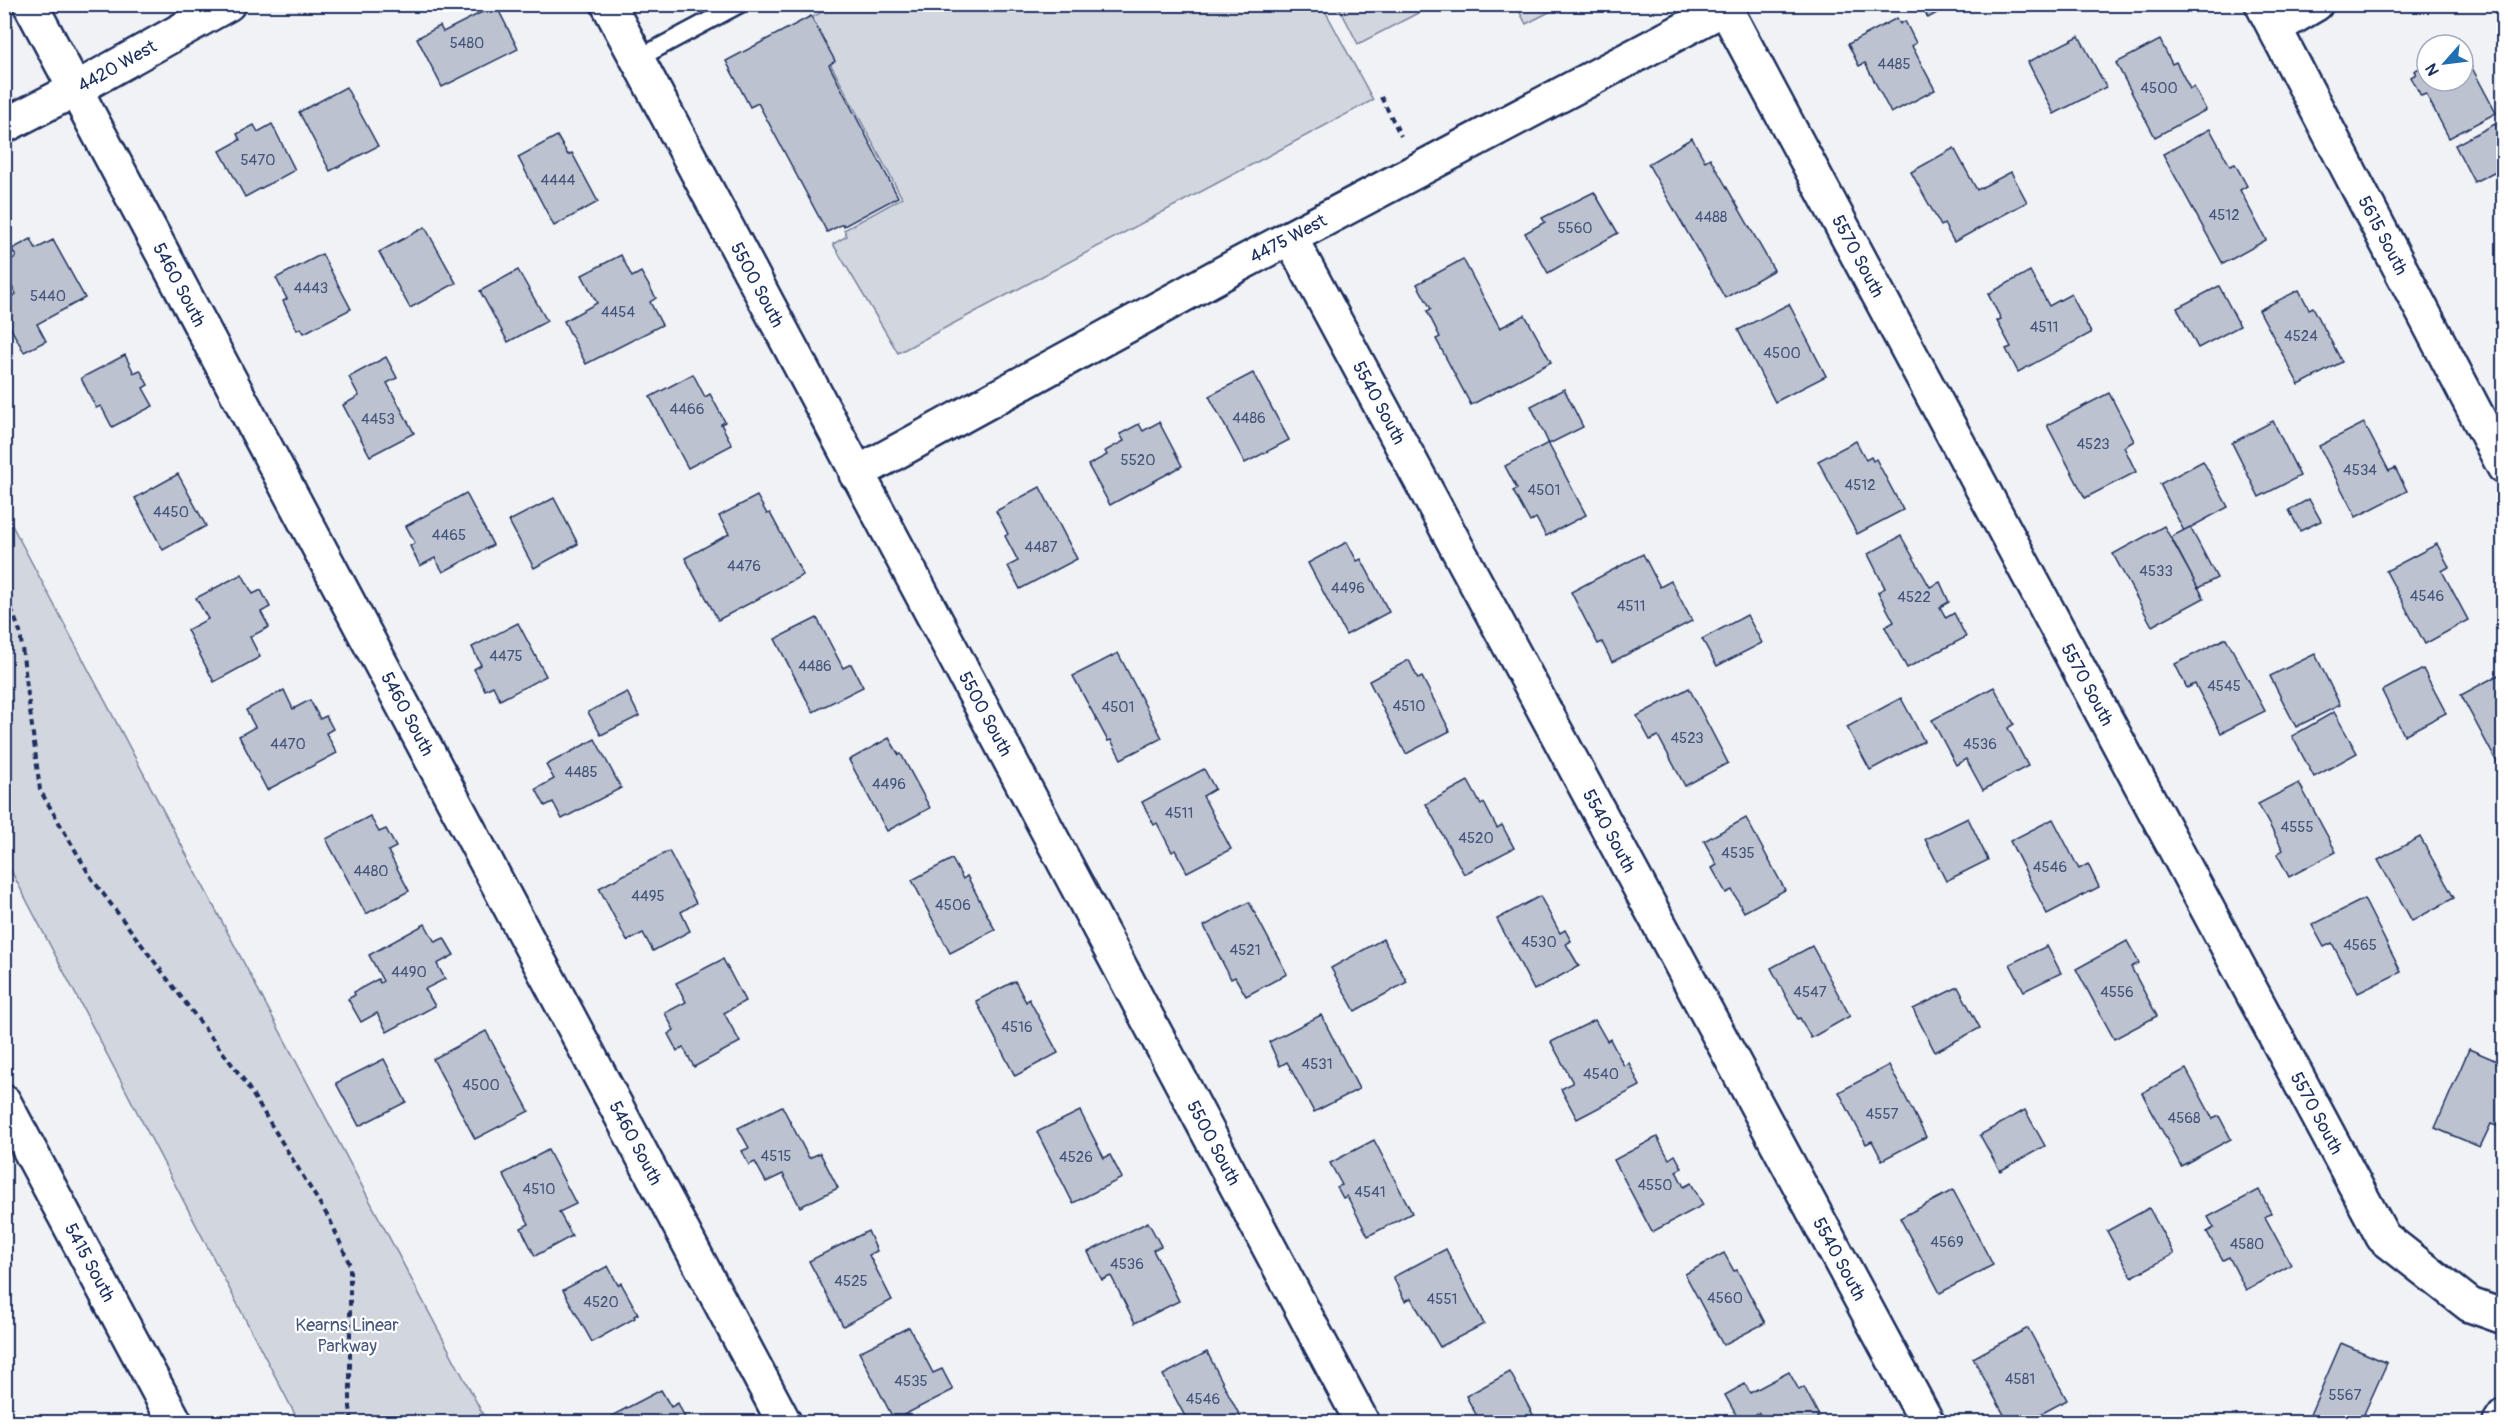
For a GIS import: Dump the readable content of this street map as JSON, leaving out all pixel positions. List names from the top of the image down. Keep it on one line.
{"streets":{"street":["4420 West","5615 South","4475 West","5570 South","5460 South","5500 South","5540 South","5415 South"]},"crossings":[["4420 West","5460 South"],["4475 West","5570 South"],["4475 West","5500 South"],["4475 West","5540 South"]],"parks":["Kearns Linear Parkway"],"house_numbers":["5480","4485","4500","5470","4444","4512","4488","5560","4443","5440","4454","4511","4524","4500","4466","4486","4453","4523","5520","4534","4512","4501","4450","4465","4487","4476","4533","4496","4546","4522","4511","4475","4486","4545","4510","4501","4523","4470","4536","4485","4496","4511","4555","4520","4535","4546","4480","4495","4506","4530","4565","4521","4490","4547","4556","4516","4531","4540","4500","4557","4568","4515","4526","4550","4510","4541","4569","4580","4536","4525","4560","4551","4520","4581","4535","5567","4546"],"north":"bottom left"}
